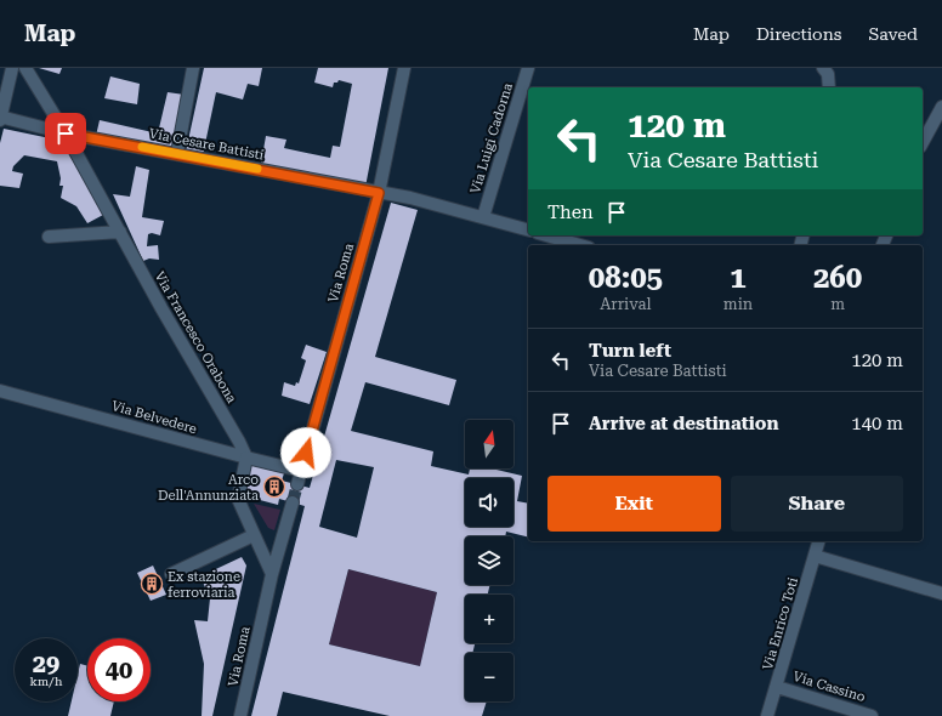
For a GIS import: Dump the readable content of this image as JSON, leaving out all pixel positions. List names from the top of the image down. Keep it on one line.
{"streets":{"street":["Via Luigi Cadorna","Via Cesare Battisti","Via Roma","Via Francesco Orabona","Via Belvedere","Via Enrico Toti","Via Cassino"]},"crossings":[["Via Luigi Cadorna","Via Cesare Battisti"],["Via Cesare Battisti","Via Roma"],["Via Cesare Battisti","Via Francesco Orabona"],["Via Roma","Via Belvedere"],["Via Francesco Orabona","Via Belvedere"],["Via Enrico Toti","Via Cassino"]],"places":{"building":["Arco Dell'Annunziata","Ex stazione ferroviaria"]},"north":"top","page":{"header":"Map","nav":["Map","Directions","Saved"],"turn":["120 m","Via Cesare Battisti"],"then":"Then","eta":["08:05","Arrival","1","min","260","m"],"list":[{"name":"Turn left","note":"Via Cesare Battisti","value":"120 m"},{"name":"Arrive at destination","value":"140 m"}],"map_buttons":["+","−"],"buttons":["Exit","Share"],"speed":"29 km/h","limit":"40"}}
